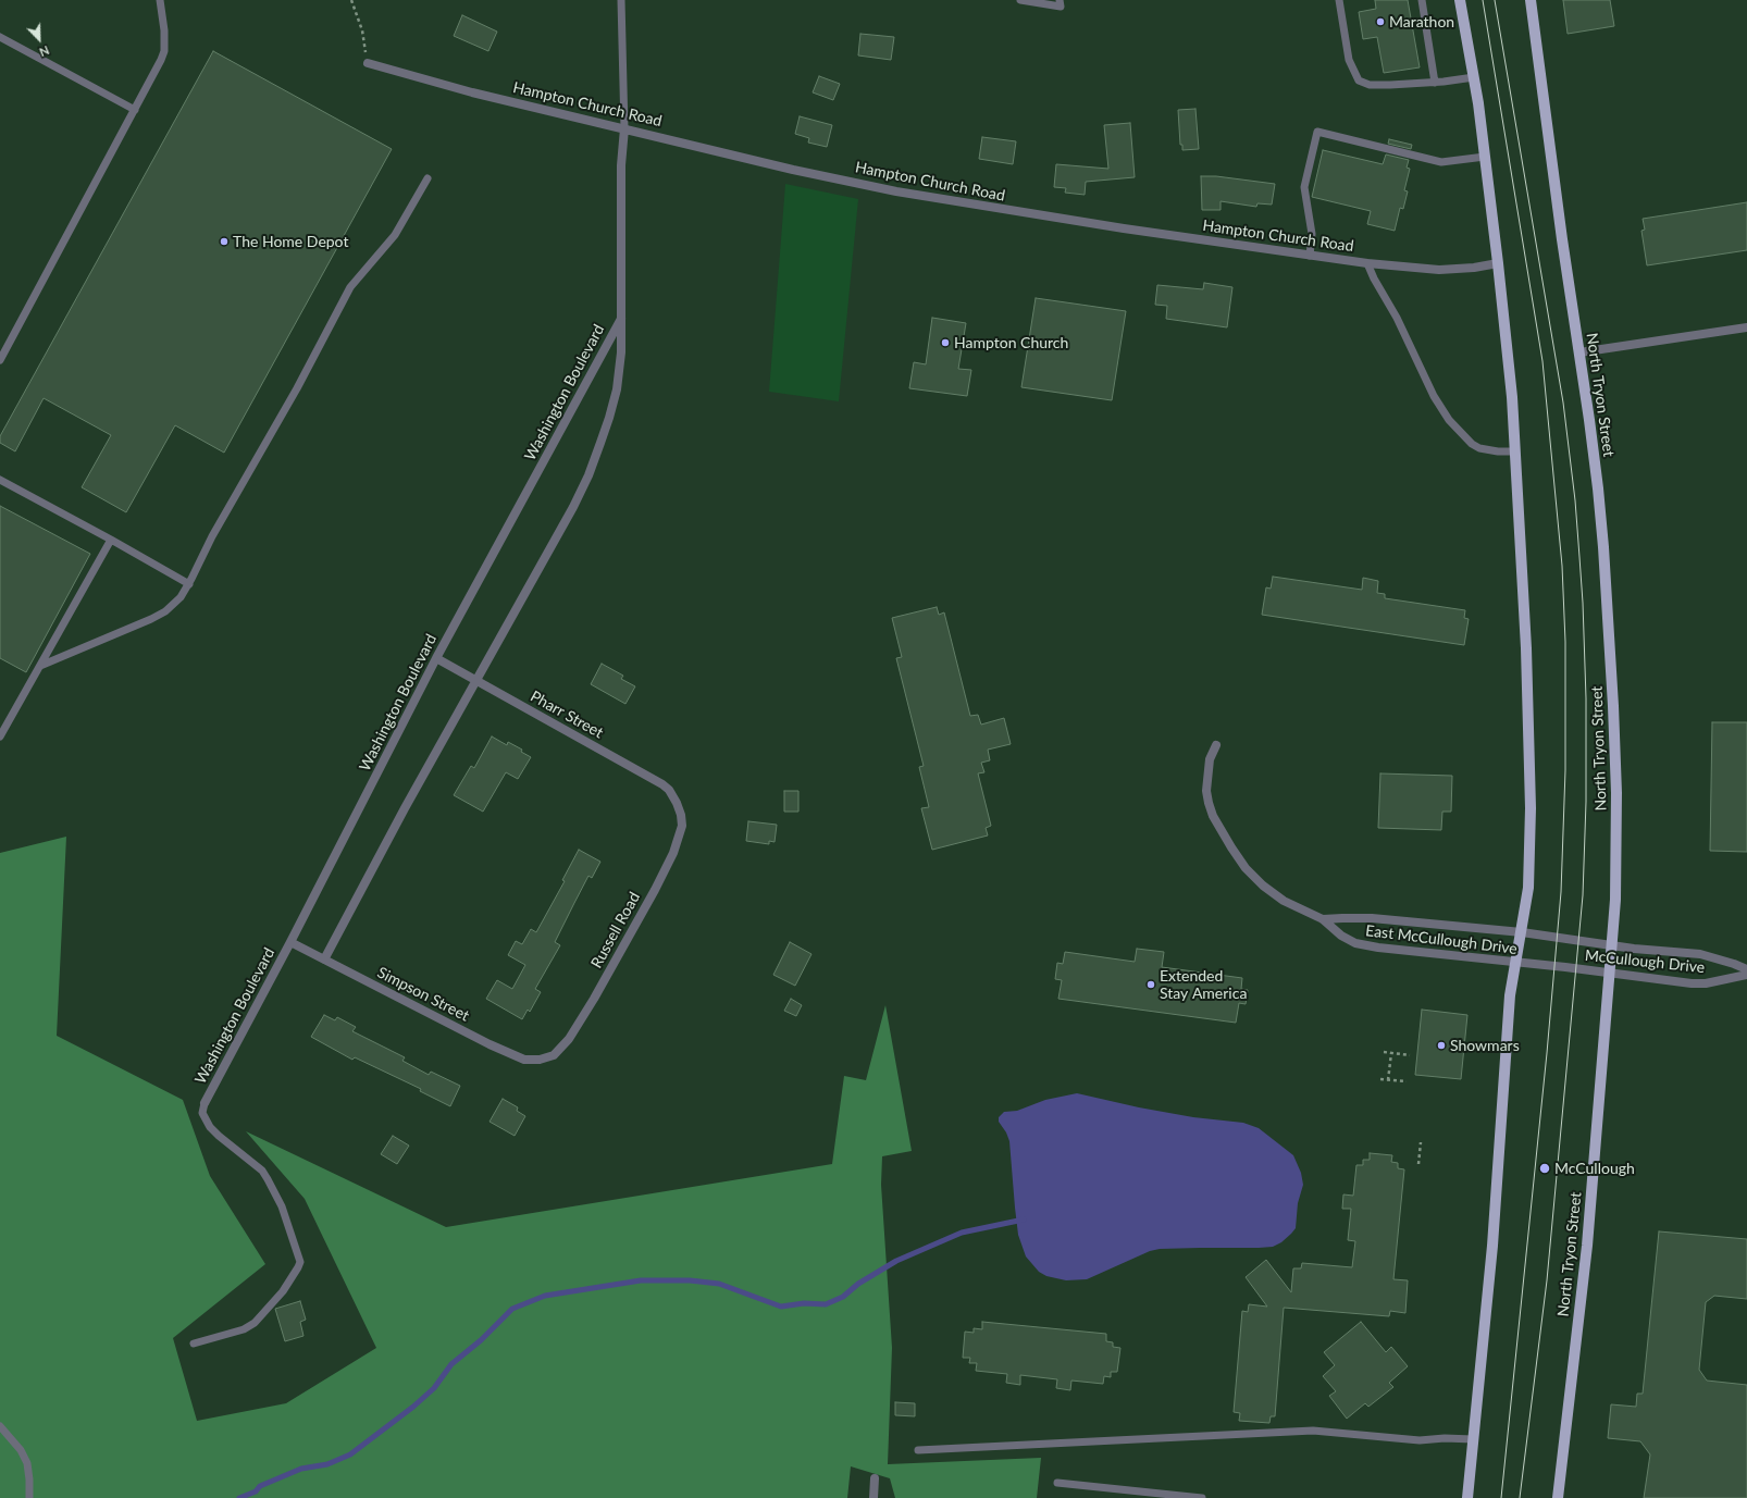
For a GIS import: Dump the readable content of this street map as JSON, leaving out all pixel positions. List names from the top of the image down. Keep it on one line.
{"streets":{"main road":["North Tryon Street"],"street":["Hampton Church Road","Washington Boulevard","Pharr Street","Russell Road","East McCullough Drive","McCullough Drive","Simpson Street"]},"crossings":[["Hampton Church Road","Washington Boulevard"],["Washington Boulevard","Pharr Street"],["Washington Boulevard","Simpson Street"],["North Tryon Street","McCullough Drive"],["Pharr Street","Russell Road"],["Russell Road","Simpson Street"],["East McCullough Drive","McCullough Drive"]],"places":["Marathon","The Home Depot","Hampton Church","Extended Stay America","Showmars","McCullough"],"north":"bottom right"}
